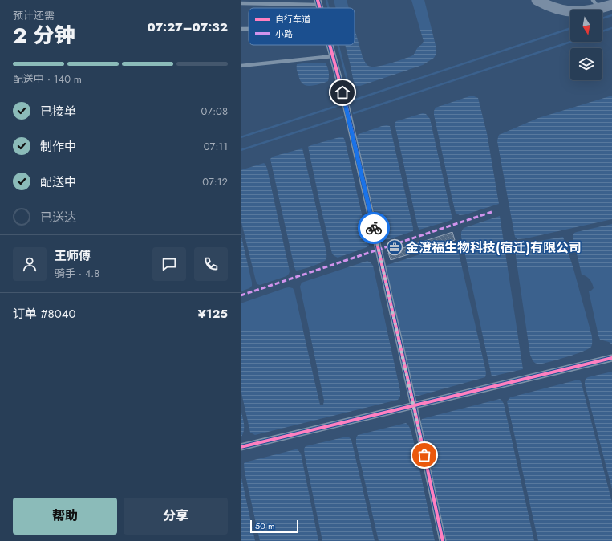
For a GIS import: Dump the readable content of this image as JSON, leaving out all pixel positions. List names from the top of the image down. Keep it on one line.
{"places":{"office":["金澄福生物科技(宿迁)有限公司"]},"legend":["自行车道","小路"],"scale_bar":"50 m","north":"bottom","page":{"heading":["2 分钟","预计还需","07:27–07:32"],"panel":["王师傅","骑手 · 4.8","订单 #8040","¥125"],"bar":"配送中 · 140 m","list":[["已接单","07:08"],["制作中","07:11"],["配送中","07:12"],"已送达"],"buttons":["帮助","分享"],"scale":"50 m"}}
